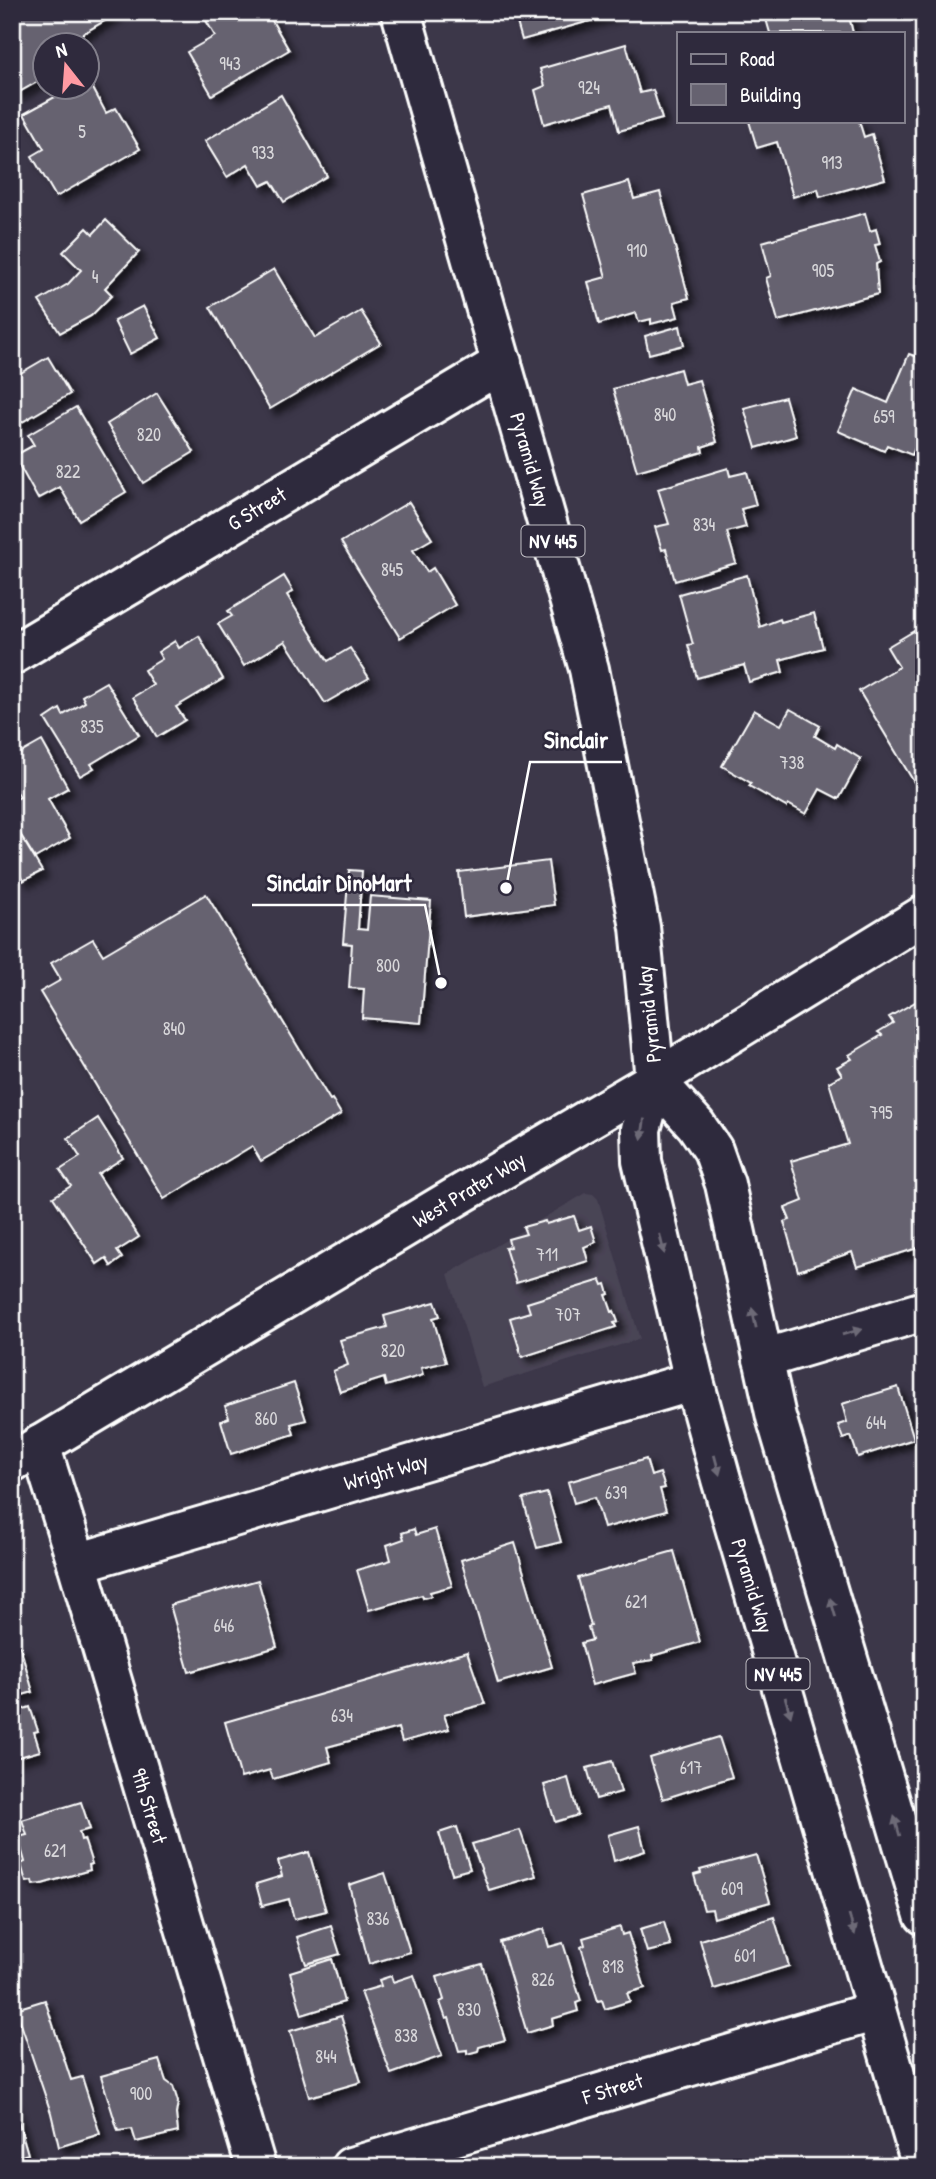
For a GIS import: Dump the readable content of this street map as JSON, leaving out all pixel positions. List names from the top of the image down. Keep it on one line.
{"streets":{"main road":["Pyramid Way","G Street","NV 445","West Prater Way","Wright Way","9th Street","F Street"]},"crossings":[["Pyramid Way","G Street"],["Pyramid Way","West Prater Way"],["Pyramid Way","Wright Way"],["Pyramid Way","F Street"],["West Prater Way","9th Street"],["Wright Way","9th Street"]],"places":["Sinclair","Sinclair DinoMart"],"house_numbers":["943","924","5","933","913","910","905","4","840","659","820","822","834","845","835","738","800","840","795","711","707","820","860","644","639","621","646","634","617","621","609","836","601","818","826","830","838","844","900"],"legend":["Road","Building"],"north":"top"}
